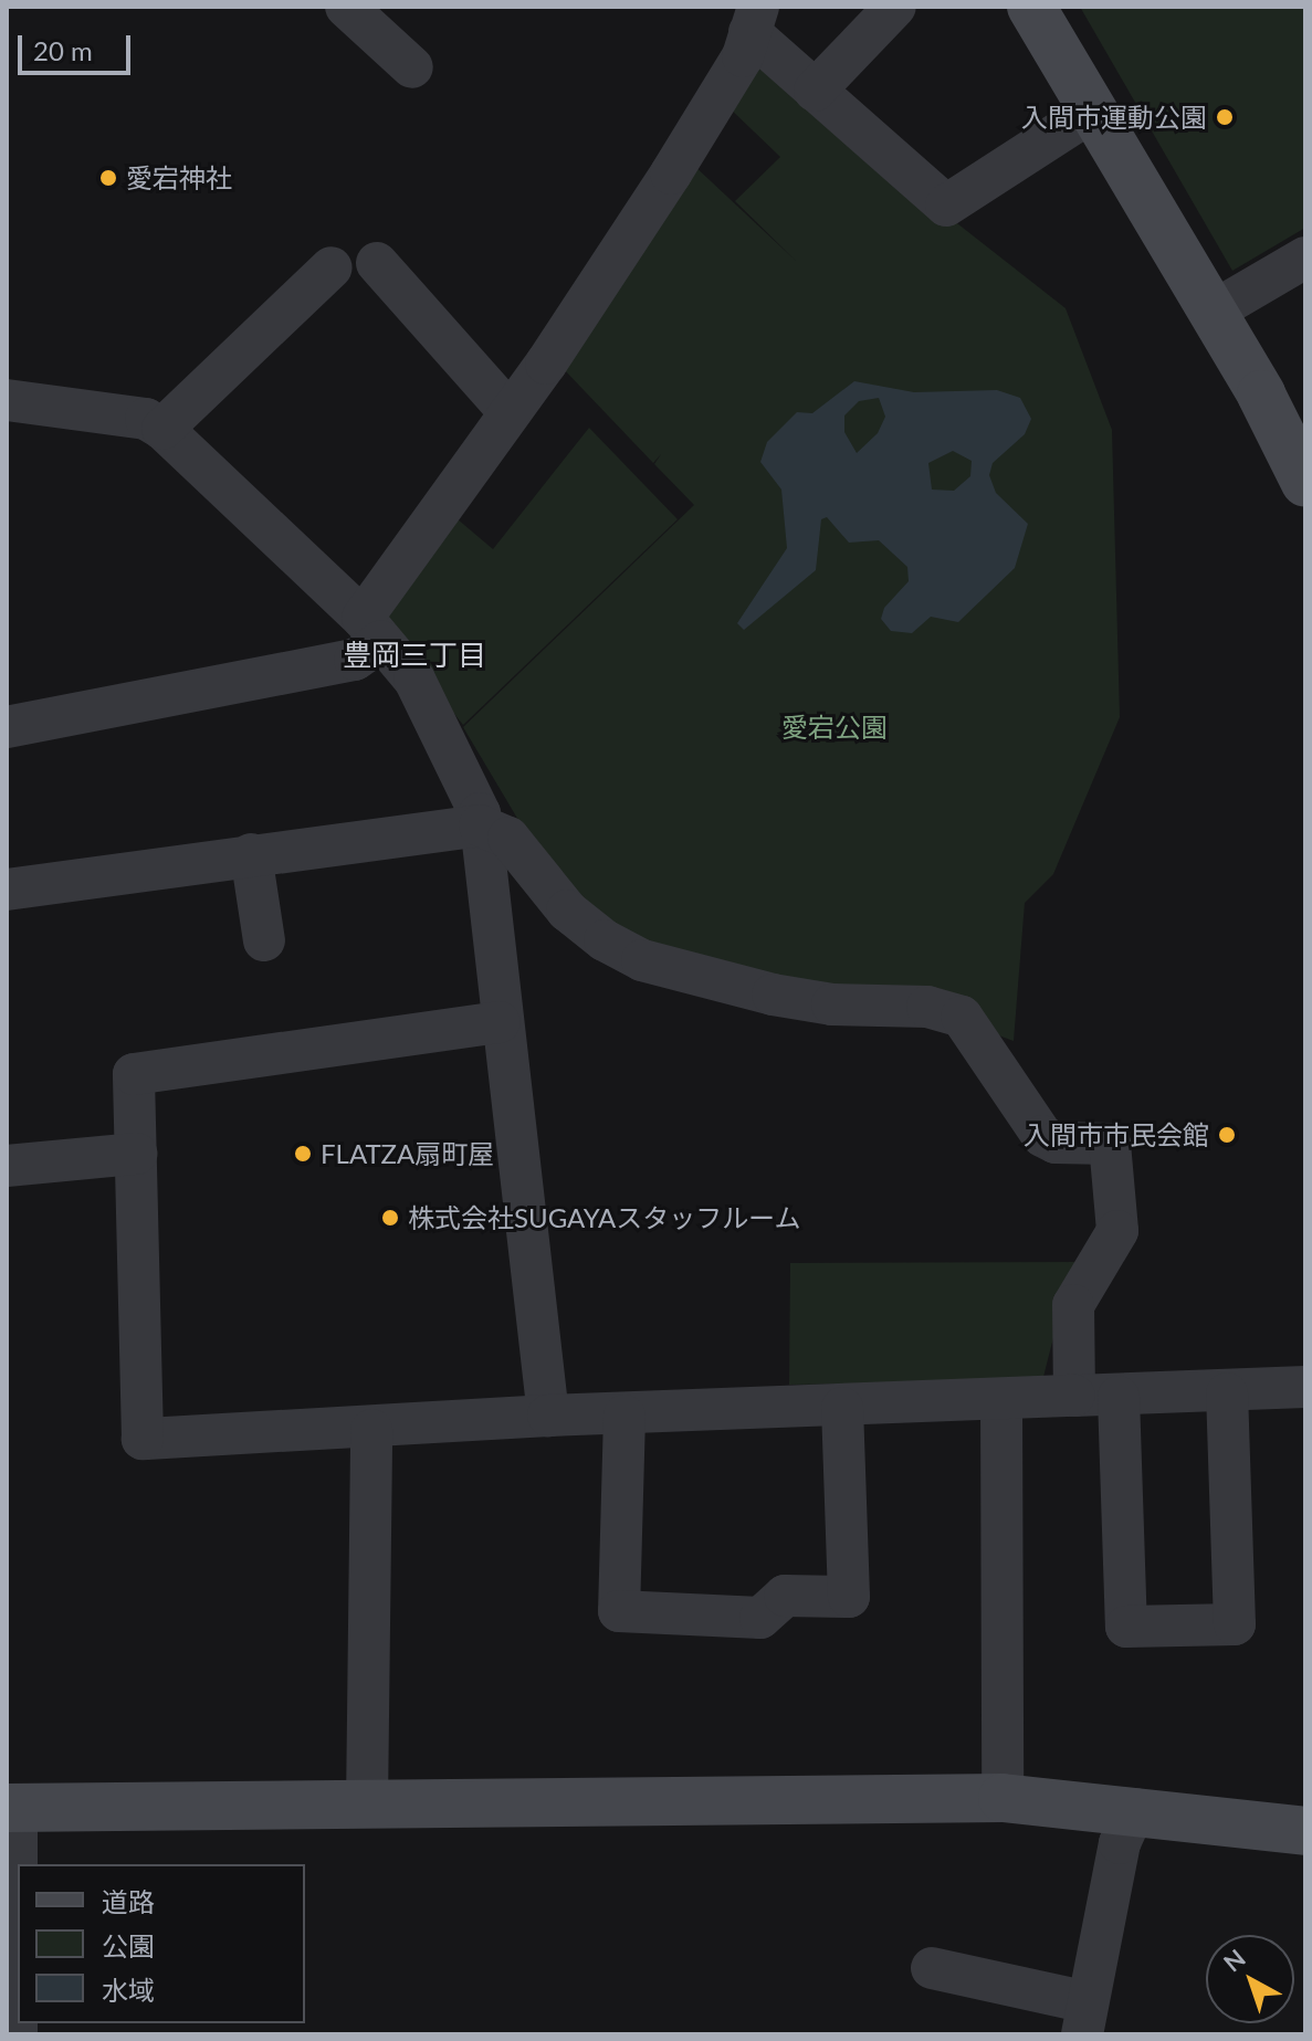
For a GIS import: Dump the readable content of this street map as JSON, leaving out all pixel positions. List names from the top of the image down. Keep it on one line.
{"districts":["豊岡三丁目"],"parks":["愛宕公園"],"places":["入間市運動公園","愛宕神社","入間市市民会館","FLATZA扇町屋","株式会社SUGAYAスタッフルーム"],"legend":["道路","公園","水域"],"scale_bar":"20 m","north":"top left"}
